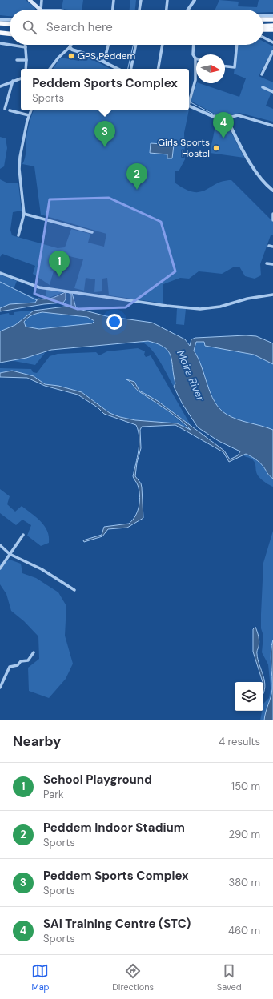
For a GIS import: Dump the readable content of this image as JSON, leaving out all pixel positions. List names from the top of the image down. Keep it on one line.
{"water":["Moira River"],"places":["GPS Peddem","Girls Sports Hostel"],"north":"right","page":{"search":"Search here","popup":["Peddem Sports Complex","Sports"],"pins":["4","3","2","1"],"heading":["Nearby","4 results"],"list":[{"mark":"1","name":"School Playground","note":"Park","value":"150 m"},{"mark":"2","name":"Peddem Indoor Stadium","note":"Sports","value":"290 m"},{"mark":"3","name":"Peddem Sports Complex","note":"Sports","value":"380 m"},{"mark":"4","name":"SAI Training Centre (STC)","note":"Sports","value":"460 m"}],"nav":["Map","Directions","Saved"]}}
